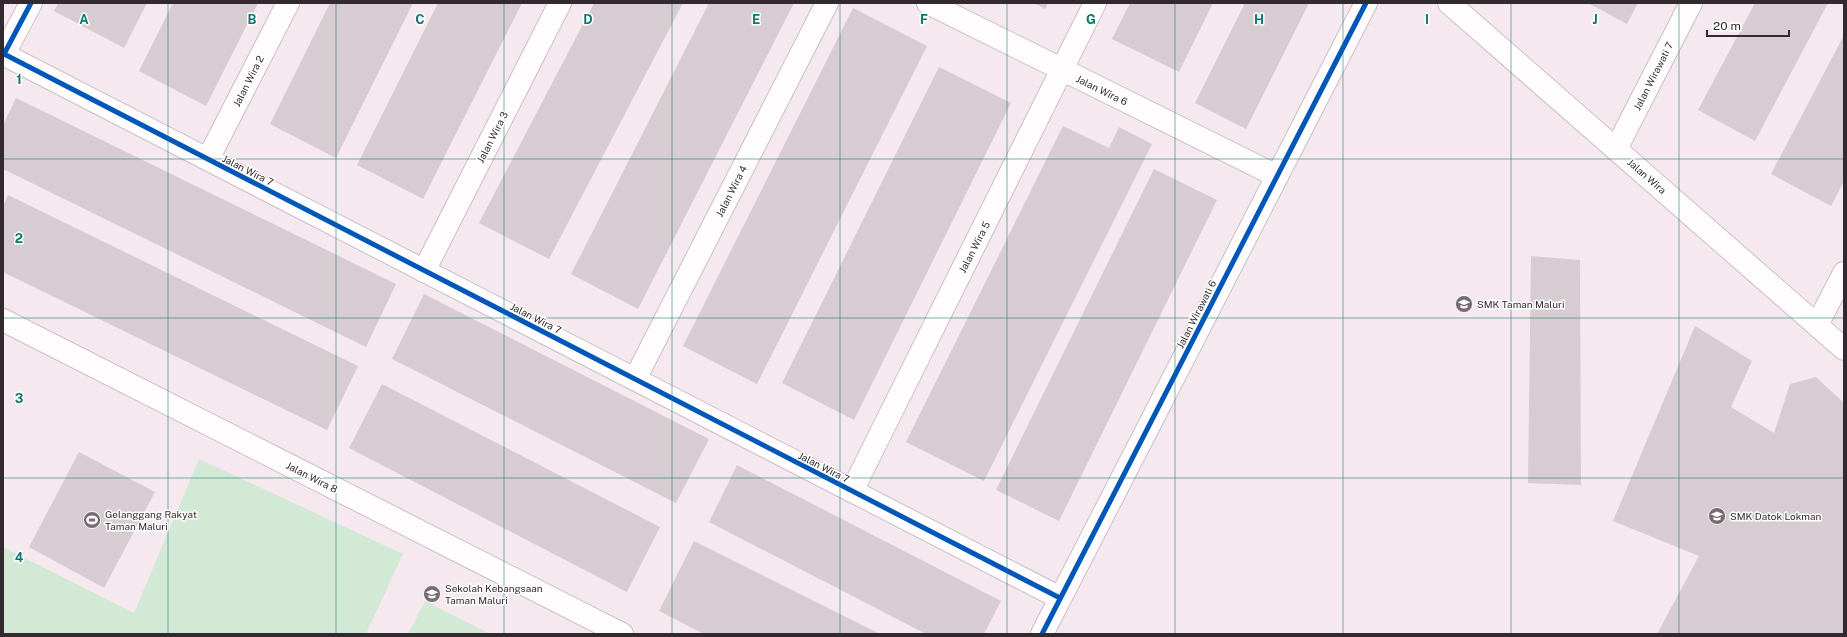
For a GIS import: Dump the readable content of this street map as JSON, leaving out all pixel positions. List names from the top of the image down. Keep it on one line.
{"streets":{"street":["Jalan Wirawati 7","Jalan Wira 2","Jalan Wira 6","Jalan Wira 3","Jalan Wira 7","Jalan Wira","Jalan Wira 4","Jalan Wira 5","Jalan Wirawati 6","Jalan Wira 8"]},"crossings":[["Jalan Wirawati 7","Jalan Wira"],["Jalan Wira 2","Jalan Wira 7"],["Jalan Wira 6","Jalan Wira 5"],["Jalan Wira 6","Jalan Wirawati 6"],["Jalan Wira 3","Jalan Wira 7"],["Jalan Wira 7","Jalan Wira 4"],["Jalan Wira 7","Jalan Wira 5"],["Jalan Wira 7","Jalan Wirawati 6"]],"places":{"school or university":["SMK Taman Maluri","SMK Datok Lokman","Sekolah Kebangsaan Taman Maluri"],"sports":["Gelanggang Rakyat Taman Maluri"]},"scale_bar":"20 m","grid":{"columns":["A","B","C","D","E","F","G","H","I","J"],"rows":["1","2","3","4"]}}
